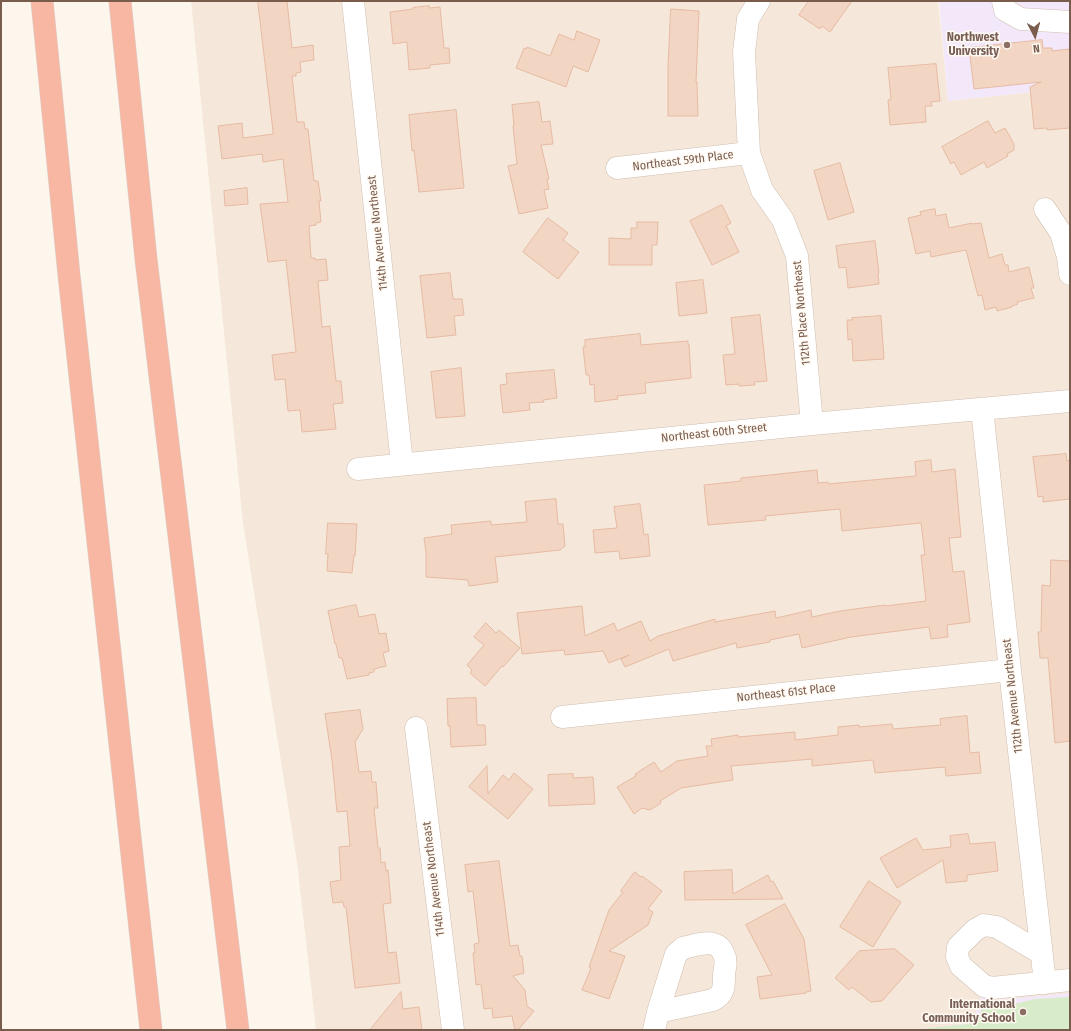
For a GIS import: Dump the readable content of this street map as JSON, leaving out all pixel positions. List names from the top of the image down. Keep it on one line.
{"streets":{"street":["Northeast 59th Place","114th Avenue Northeast","112th Place Northeast","Northeast 60th Street","Northeast 61st Place","112th Avenue Northeast"]},"crossings":[["Northeast 59th Place","112th Place Northeast"],["114th Avenue Northeast","Northeast 60th Street"],["112th Place Northeast","Northeast 60th Street"],["Northeast 60th Street","112th Avenue Northeast"],["Northeast 61st Place","112th Avenue Northeast"]],"places":["Northwest University","International Community School"],"north":"bottom"}
